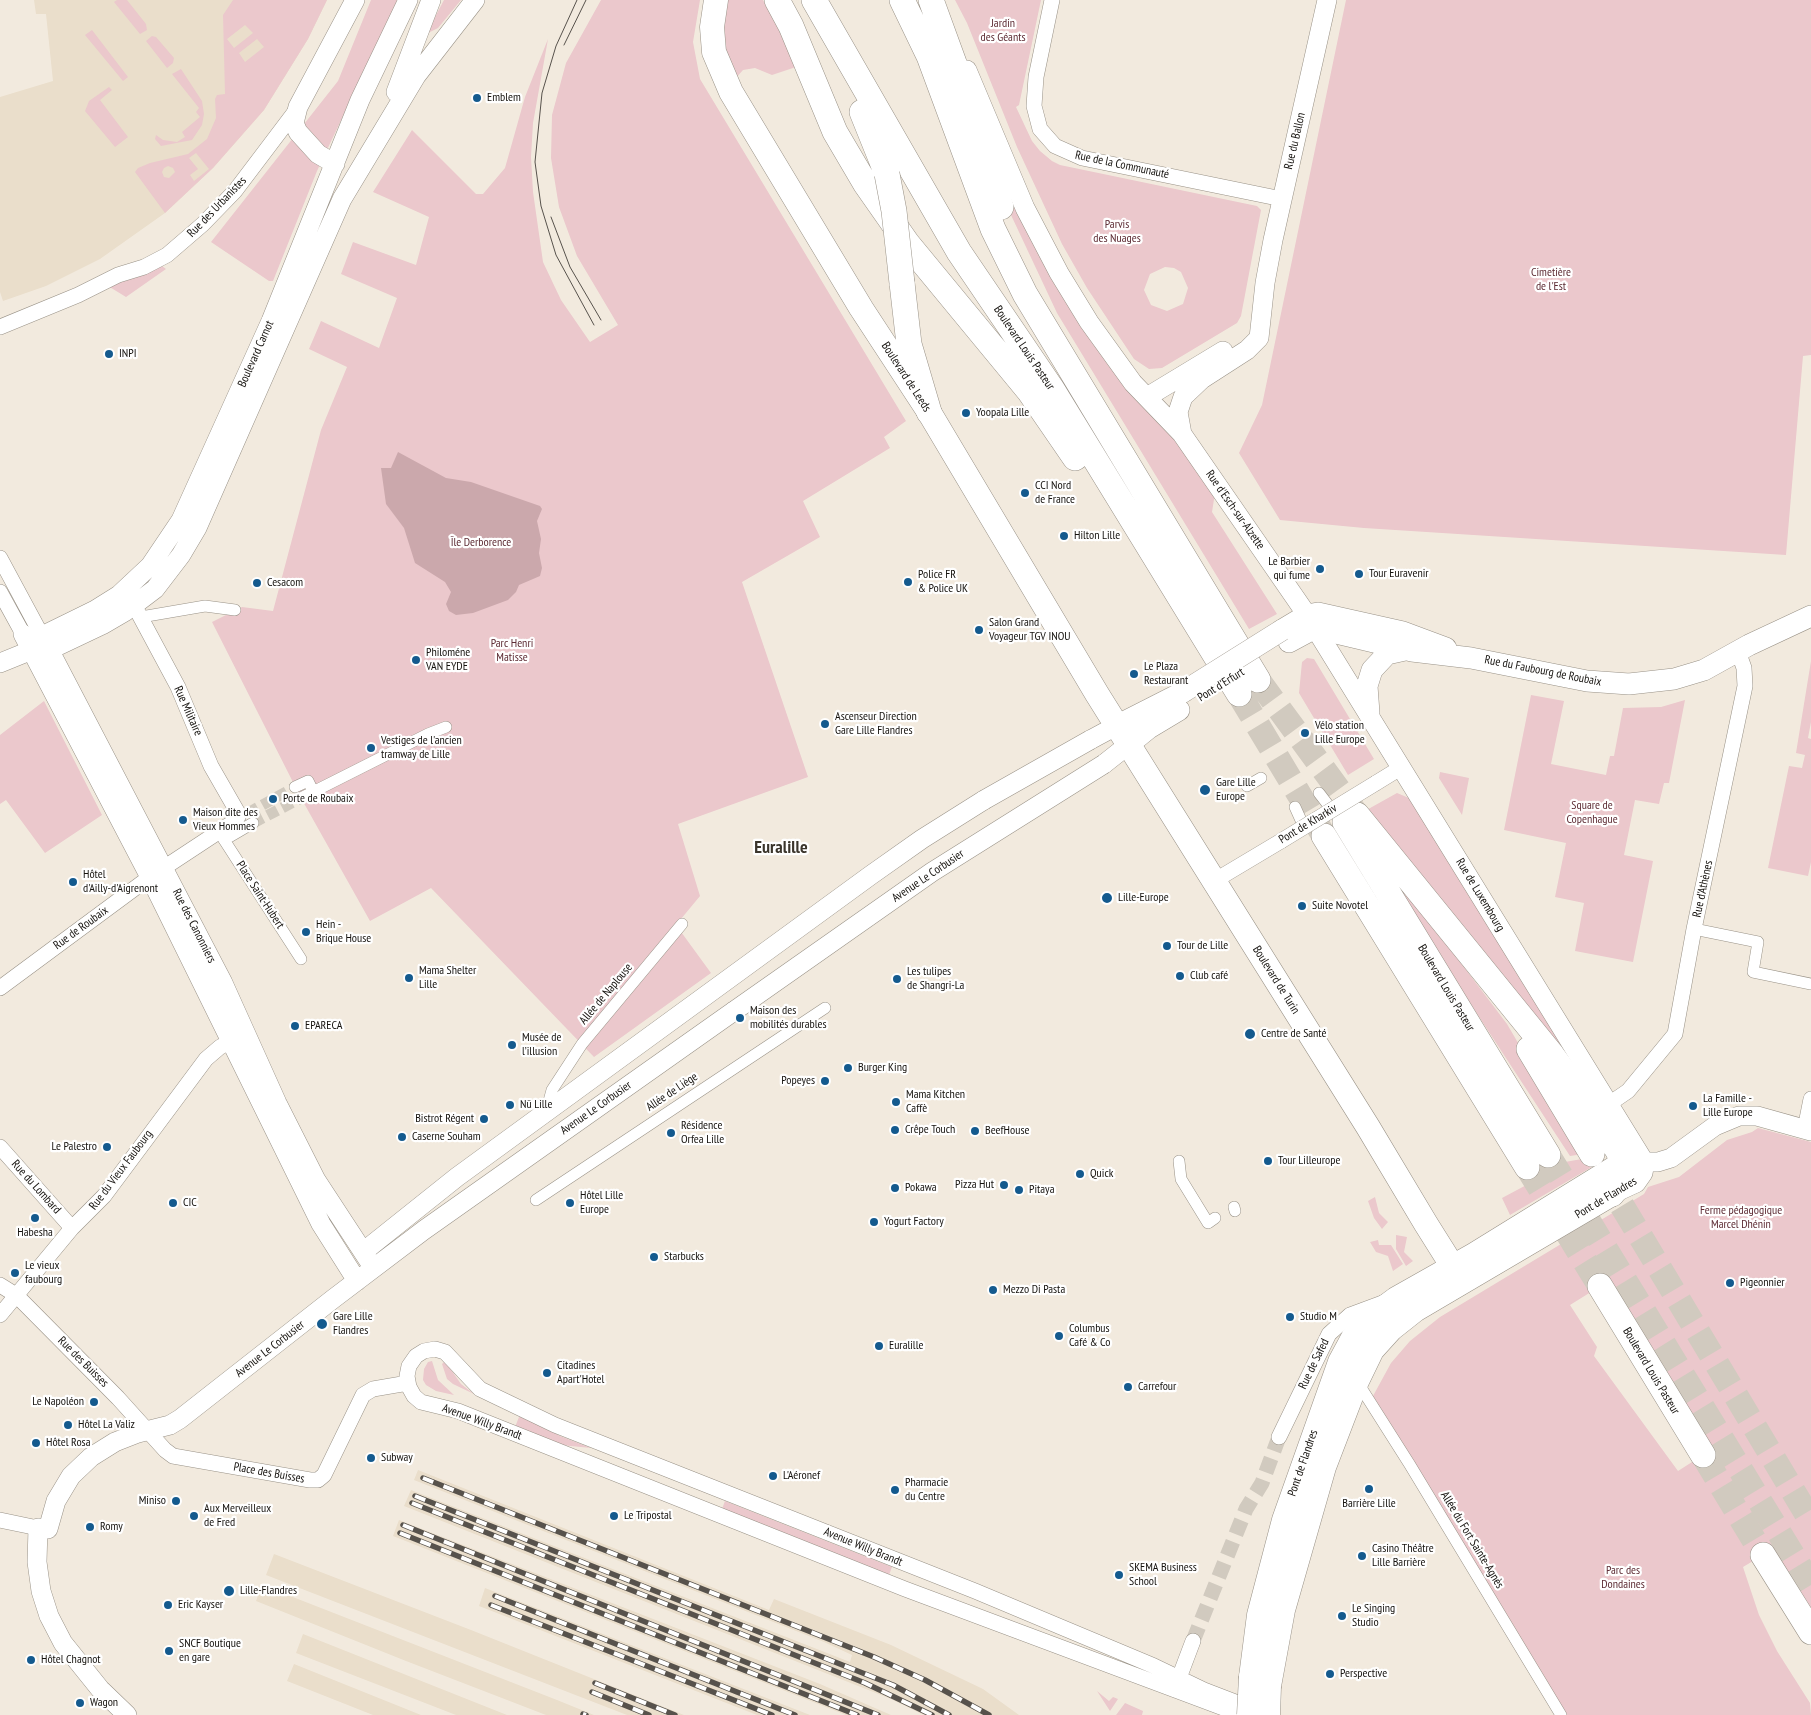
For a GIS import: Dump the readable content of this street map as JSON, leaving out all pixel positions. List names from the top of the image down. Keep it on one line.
{"streets":{"highway":["Boulevard Louis Pasteur"],"main road":["Boulevard de Leeds","Rue du Faubourg de Roubaix","Pont d'Erfurt","Boulevard de Turin","Pont de Flandres"],"street":["Rue du Ballon","Rue de la Communauté","Rue des Urbanistes","Boulevard Carnot","Rue d'Esch-sur-Alzette","Rue Militaire","Pont de Kharkiv","Avenue Le Corbusier","Rue d'Athènes","Place Saint-Hubert","Rue de Luxembourg","Rue des Canonniers","Rue de Roubaix","Allée de Naplouse","Allée de Liège","Rue du Vieux Faubourg","Rue du Lombard","Rue des Buisses","Rue de Safed","Avenue Willy Brandt","Place des Buisses","Allée du Fort Sainte-Agnès"]},"crossings":[["Rue du Ballon","Rue de la Communauté"],["Rue du Ballon","Rue d'Esch-sur-Alzette"],["Boulevard Louis Pasteur","Pont de Kharkiv"],["Boulevard Carnot","Rue Militaire"],["Boulevard Carnot","Rue des Canonniers"],["Boulevard de Leeds","Pont d'Erfurt"],["Boulevard de Leeds","Avenue Le Corbusier"],["Boulevard de Leeds","Boulevard de Turin"],["Rue d'Esch-sur-Alzette","Rue du Faubourg de Roubaix"],["Rue d'Esch-sur-Alzette","Pont d'Erfurt"],["Rue d'Esch-sur-Alzette","Rue de Luxembourg"],["Rue du Faubourg de Roubaix","Pont d'Erfurt"],["Rue du Faubourg de Roubaix","Rue d'Athènes"],["Rue du Faubourg de Roubaix","Rue de Luxembourg"],["Pont d'Erfurt","Avenue Le Corbusier"],["Pont d'Erfurt","Rue de Luxembourg"],["Pont d'Erfurt","Boulevard de Turin"],["Rue Militaire","Place Saint-Hubert"],["Pont de Kharkiv","Rue de Luxembourg"],["Pont de Kharkiv","Boulevard de Turin"],["Avenue Le Corbusier","Rue des Canonniers"],["Avenue Le Corbusier","Boulevard de Turin"],["Avenue Le Corbusier","Allée de Naplouse"],["Avenue Le Corbusier","Rue des Buisses"],["Avenue Le Corbusier","Place des Buisses"],["Rue d'Athènes","Rue de Luxembourg"],["Rue de Luxembourg","Pont de Flandres"],["Rue des Canonniers","Rue de Roubaix"],["Rue des Canonniers","Rue du Vieux Faubourg"],["Boulevard de Turin","Pont de Flandres"],["Rue du Vieux Faubourg","Rue du Lombard"],["Rue du Vieux Faubourg","Rue des Buisses"],["Pont de Flandres","Rue de Safed"],["Pont de Flandres","Avenue Willy Brandt"],["Pont de Flandres","Allée du Fort Sainte-Agnès"],["Rue des Buisses","Place des Buisses"],["Avenue Willy Brandt","Place des Buisses"]],"districts":["Euralille"],"parks":["Jardin des Géants","Parvis des Nuages","Cimetière de l'Est","Île Derborence","Parc Henri Matisse","Square de Copenhague","Ferme pédagogique Marcel Dhénin","Parc des Dondaines"],"places":["Emblem","INPI","Yoopala Lille","CCI Nord de France","Hilton Lille","Le Barbier qui fume","Tour Euravenir","Police FR & Police UK","Cesacom","Salon Grand Voyageur TGV INOU","Philoméne VAN EYDE","Le Plaza Restaurant","Ascenseur Direction Gare Lille Flandres","Vélo station Lille Europe","Vestiges de l'ancien tramway de Lille","Gare Lille Europe","Porte de Roubaix","Maison dite des Vieux Hommes","Hôtel d'Ailly-d'Aigrenont","Lille-Europe","Suite Novotel","Hein - Brique House","Tour de Lille","Club café","Mama Shelter Lille","Les tulipes de Shangri-La","Maison des mobilités durables","EPARECA","Centre de Santé","Musée de l’illusion","Burger King","Popeyes","Mama Kitchen Caffè","Nū Lille","La Famille - Lille Europe","Bistrot Régent","Crêpe Touch","BeefHouse","Résidence Orfea Lille","Caserne Souham","Le Palestro","Tour Lilleurope","Quick","Pizza Hut","Pokawa","Pitaya","CIC","Hôtel Lille Europe","Habesha","Yogurt Factory","Starbucks","Le vieux faubourg","Pigeonnier","Mezzo Di Pasta","Studio M","Gare Lille Flandres","Columbus Café & Co","Euralille","Citadines Apart'Hotel","Carrefour","Le Napoléon","Hôtel La Valiz","Hôtel Rosa","Subway","L'Aéronef","Barrière Lille","Pharmacie du Centre","Miniso","Aux Merveilleux de Fred","Le Tripostal","Romy","Casino Théâtre Lille Barrière","SKEMA Business School","Lille-Flandres","Eric Kayser","Le Singing Studio","SNCF Boutique en gare","Hôtel Chagnot","Perspective","Wagon"]}
